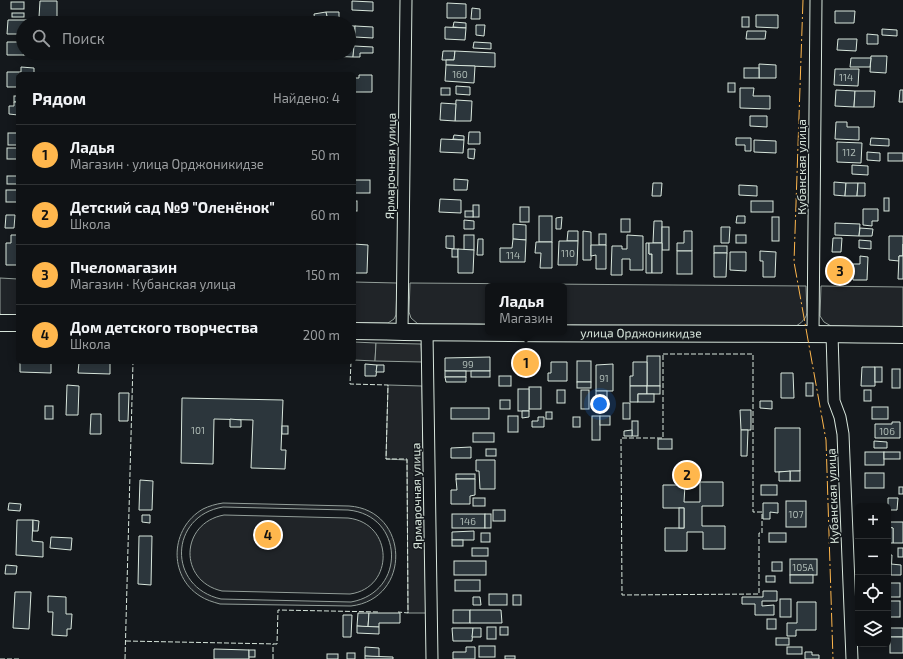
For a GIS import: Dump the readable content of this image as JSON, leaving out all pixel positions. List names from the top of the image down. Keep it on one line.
{"streets":{"main road":["улица Орджоникидзе"],"street":["Ярмарочная улица","Кубанская улица"]},"crossings":[["Ярмарочная улица","улица Орджоникидзе"],["Кубанская улица","улица Орджоникидзе"]],"house_numbers":["160","114","112","110","114","99","91","101","106","107","146","105А"],"page":{"search":"Поиск","heading":["Рядом","Найдено: 4"],"list":[{"mark":"1","name":"Ладья","note":"Магазин · улица Орджоникидзе","value":"50 m"},{"mark":"2","name":"Детский сад №9 \"Оленёнок\"","note":"Школа","value":"60 m"},{"mark":"3","name":"Пчеломагазин","note":"Магазин · Кубанская улица","value":"150 m"},{"mark":"4","name":"Дом детского творчества","note":"Школа","value":"200 m"}],"pins":["3","1","2","4"],"popup":["Ладья","Магазин"],"map_buttons":["+","−"]}}
